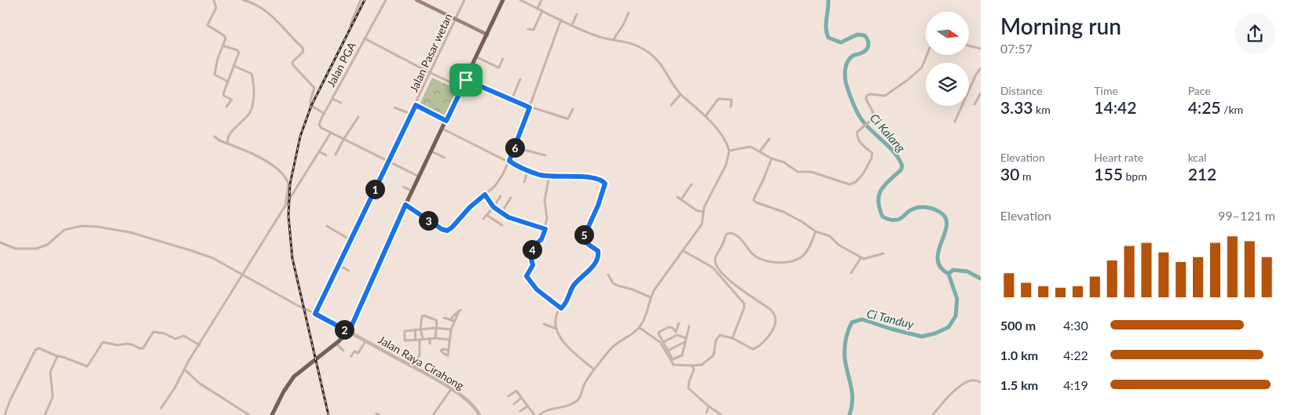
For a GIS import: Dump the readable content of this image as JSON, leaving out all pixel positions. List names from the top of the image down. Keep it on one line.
{"streets":{"street":["Jalan Pasar wetan","Jalan PGA","Jalan Raya Cirahong"]},"water":["Ci Kalang","Ci Tanduy"],"north":"right","page":{"heading":["Morning run","07:57"],"stats":[["Distance","3.33 km"],["Time","14:42"],["Pace","4:25 /km"],["Elevation","30 m"],["Heart rate","155 bpm"],["kcal","212"]],"pins":["6","1","3","5","4","2"],"chart":["Elevation","99–121 m"],"list":[{"name":"500 m","note":"4:30"},{"name":"1.0 km","note":"4:22"},{"name":"1.5 km","note":"4:19"}]}}
